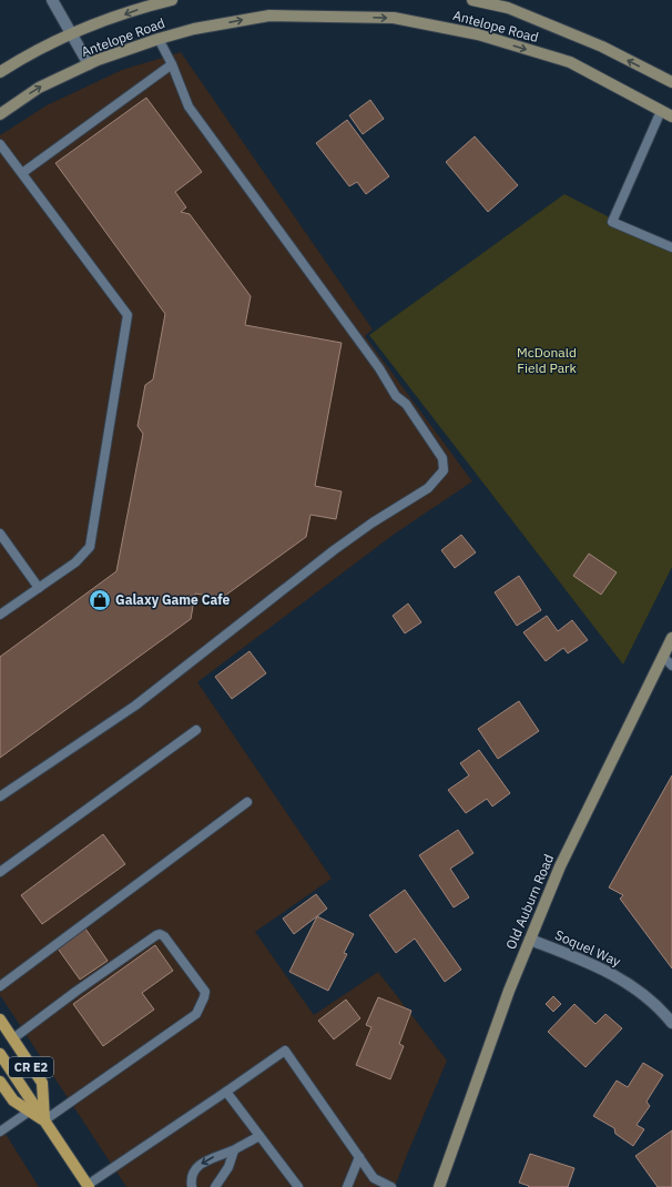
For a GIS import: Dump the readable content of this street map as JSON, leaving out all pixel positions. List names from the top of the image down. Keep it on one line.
{"streets":{"main road":["Antelope Road","Old Auburn Road","CR E2"],"street":["Soquel Way"]},"crossings":[["Old Auburn Road","Soquel Way"]],"parks":["McDonald Field Park"],"places":{"shop":["Galaxy Game Cafe"]}}
